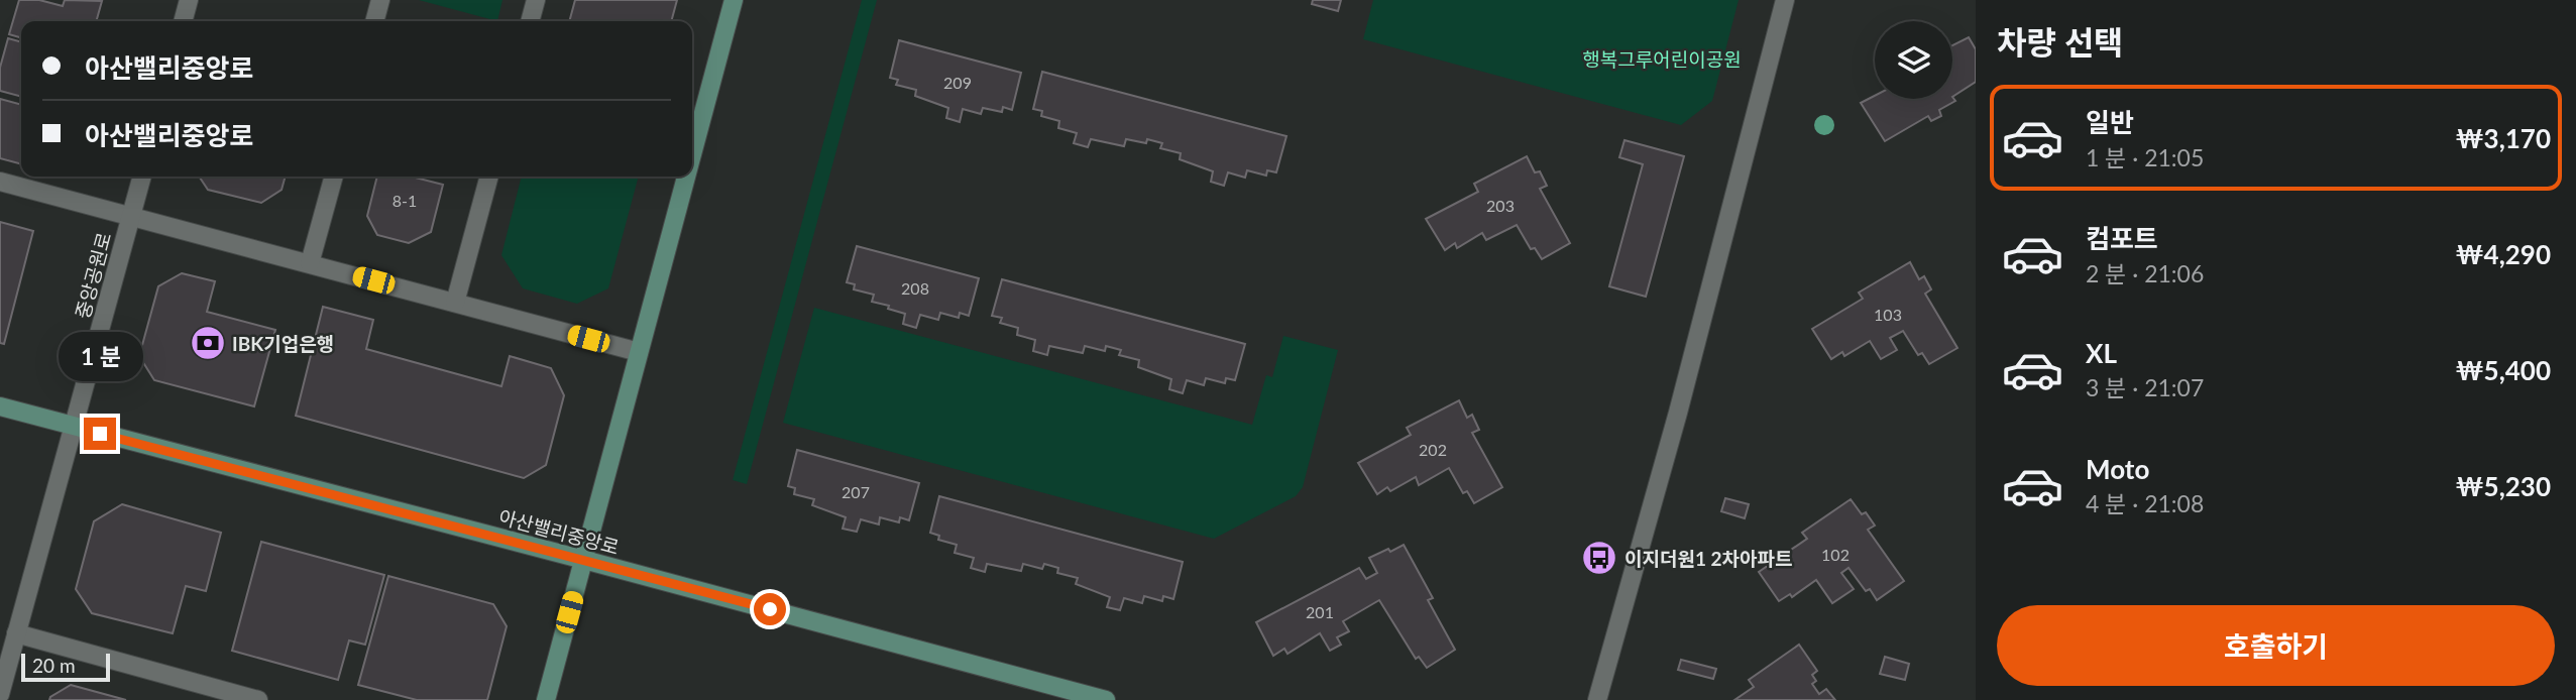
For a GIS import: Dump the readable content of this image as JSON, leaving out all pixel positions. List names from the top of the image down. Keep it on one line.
{"streets":{"street":["중앙공원로","아산밸리중앙로"]},"crossings":[["중앙공원로","아산밸리중앙로"]],"parks":["행복그루어린이공원"],"places":{"bank":["IBK기업은행"],"bus stop":["이지더원1 2차아파트"]},"house_numbers":["209","8-1","203","208","103","202","207","102","201"],"scale_bar":"20 m","page":{"heading":"차량 선택","banner":["아산밸리중앙로","아산밸리중앙로"],"list":[{"name":"일반","note":"1 분 · 21:05","value":"₩3,170"},{"name":"컴포트","note":"2 분 · 21:06","value":"₩4,290"},{"name":"XL","note":"3 분 · 21:07","value":"₩5,400"},{"name":"Moto","note":"4 분 · 21:08","value":"₩5,230"}],"bubble":"1 분","buttons":"호출하기","scale":"20 m"}}
